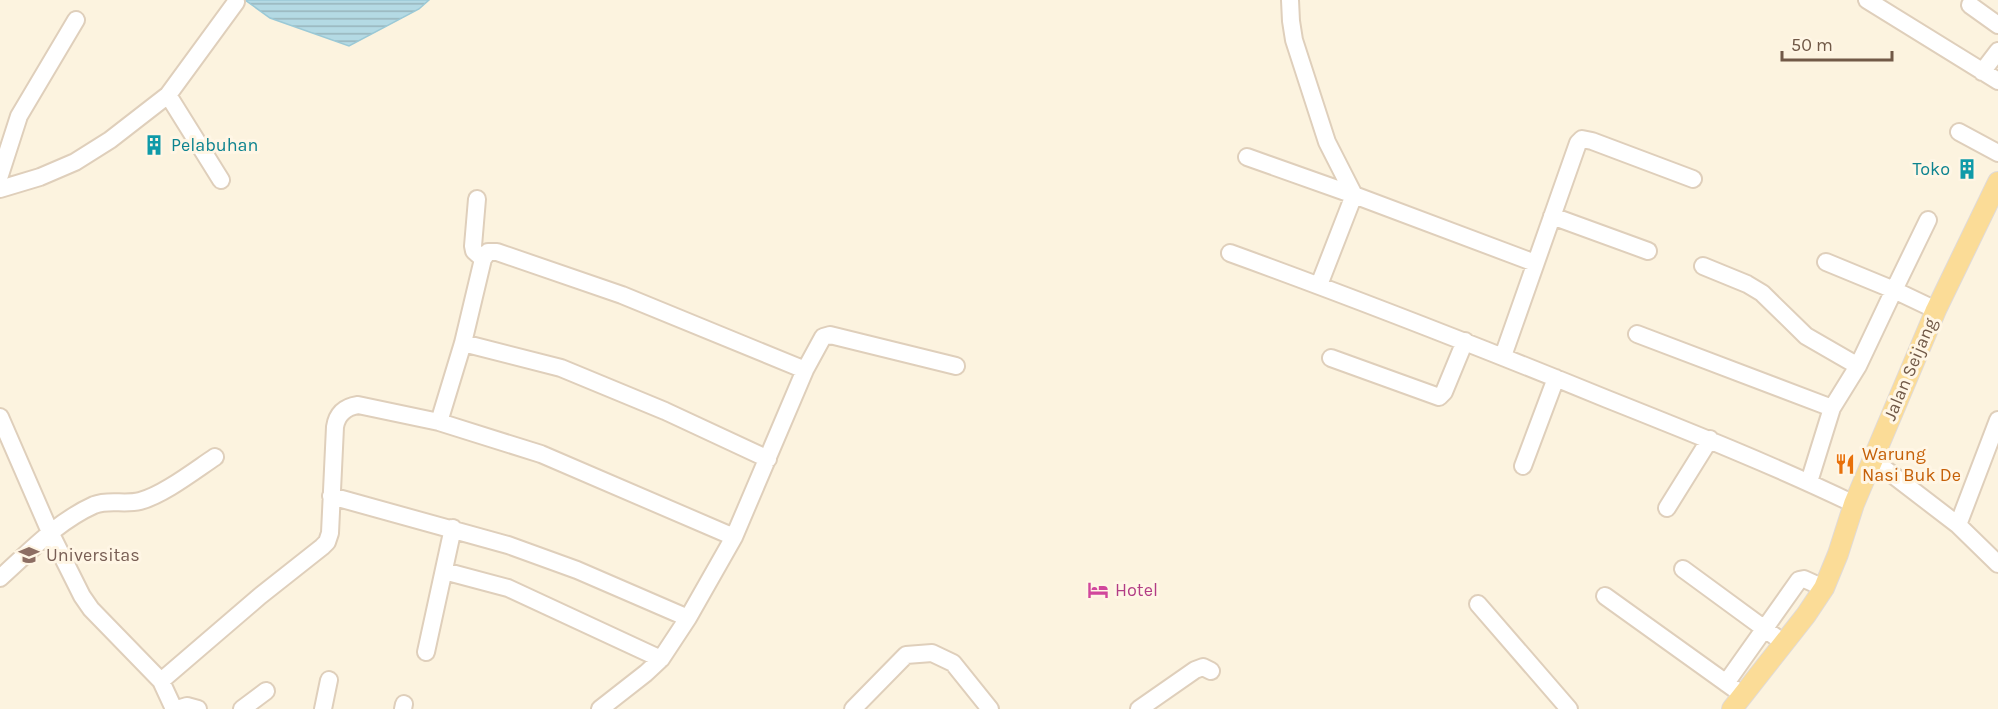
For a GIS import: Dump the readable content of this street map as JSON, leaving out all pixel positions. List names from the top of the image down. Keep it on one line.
{"streets":{"main road":["Jalan Seijang"]},"places":{"building":["Pelabuhan","Toko"],"restaurant":["Warung Nasi Buk De"],"school or university":["Universitas"],"hotel":["Hotel"]},"scale_bar":"50 m"}
